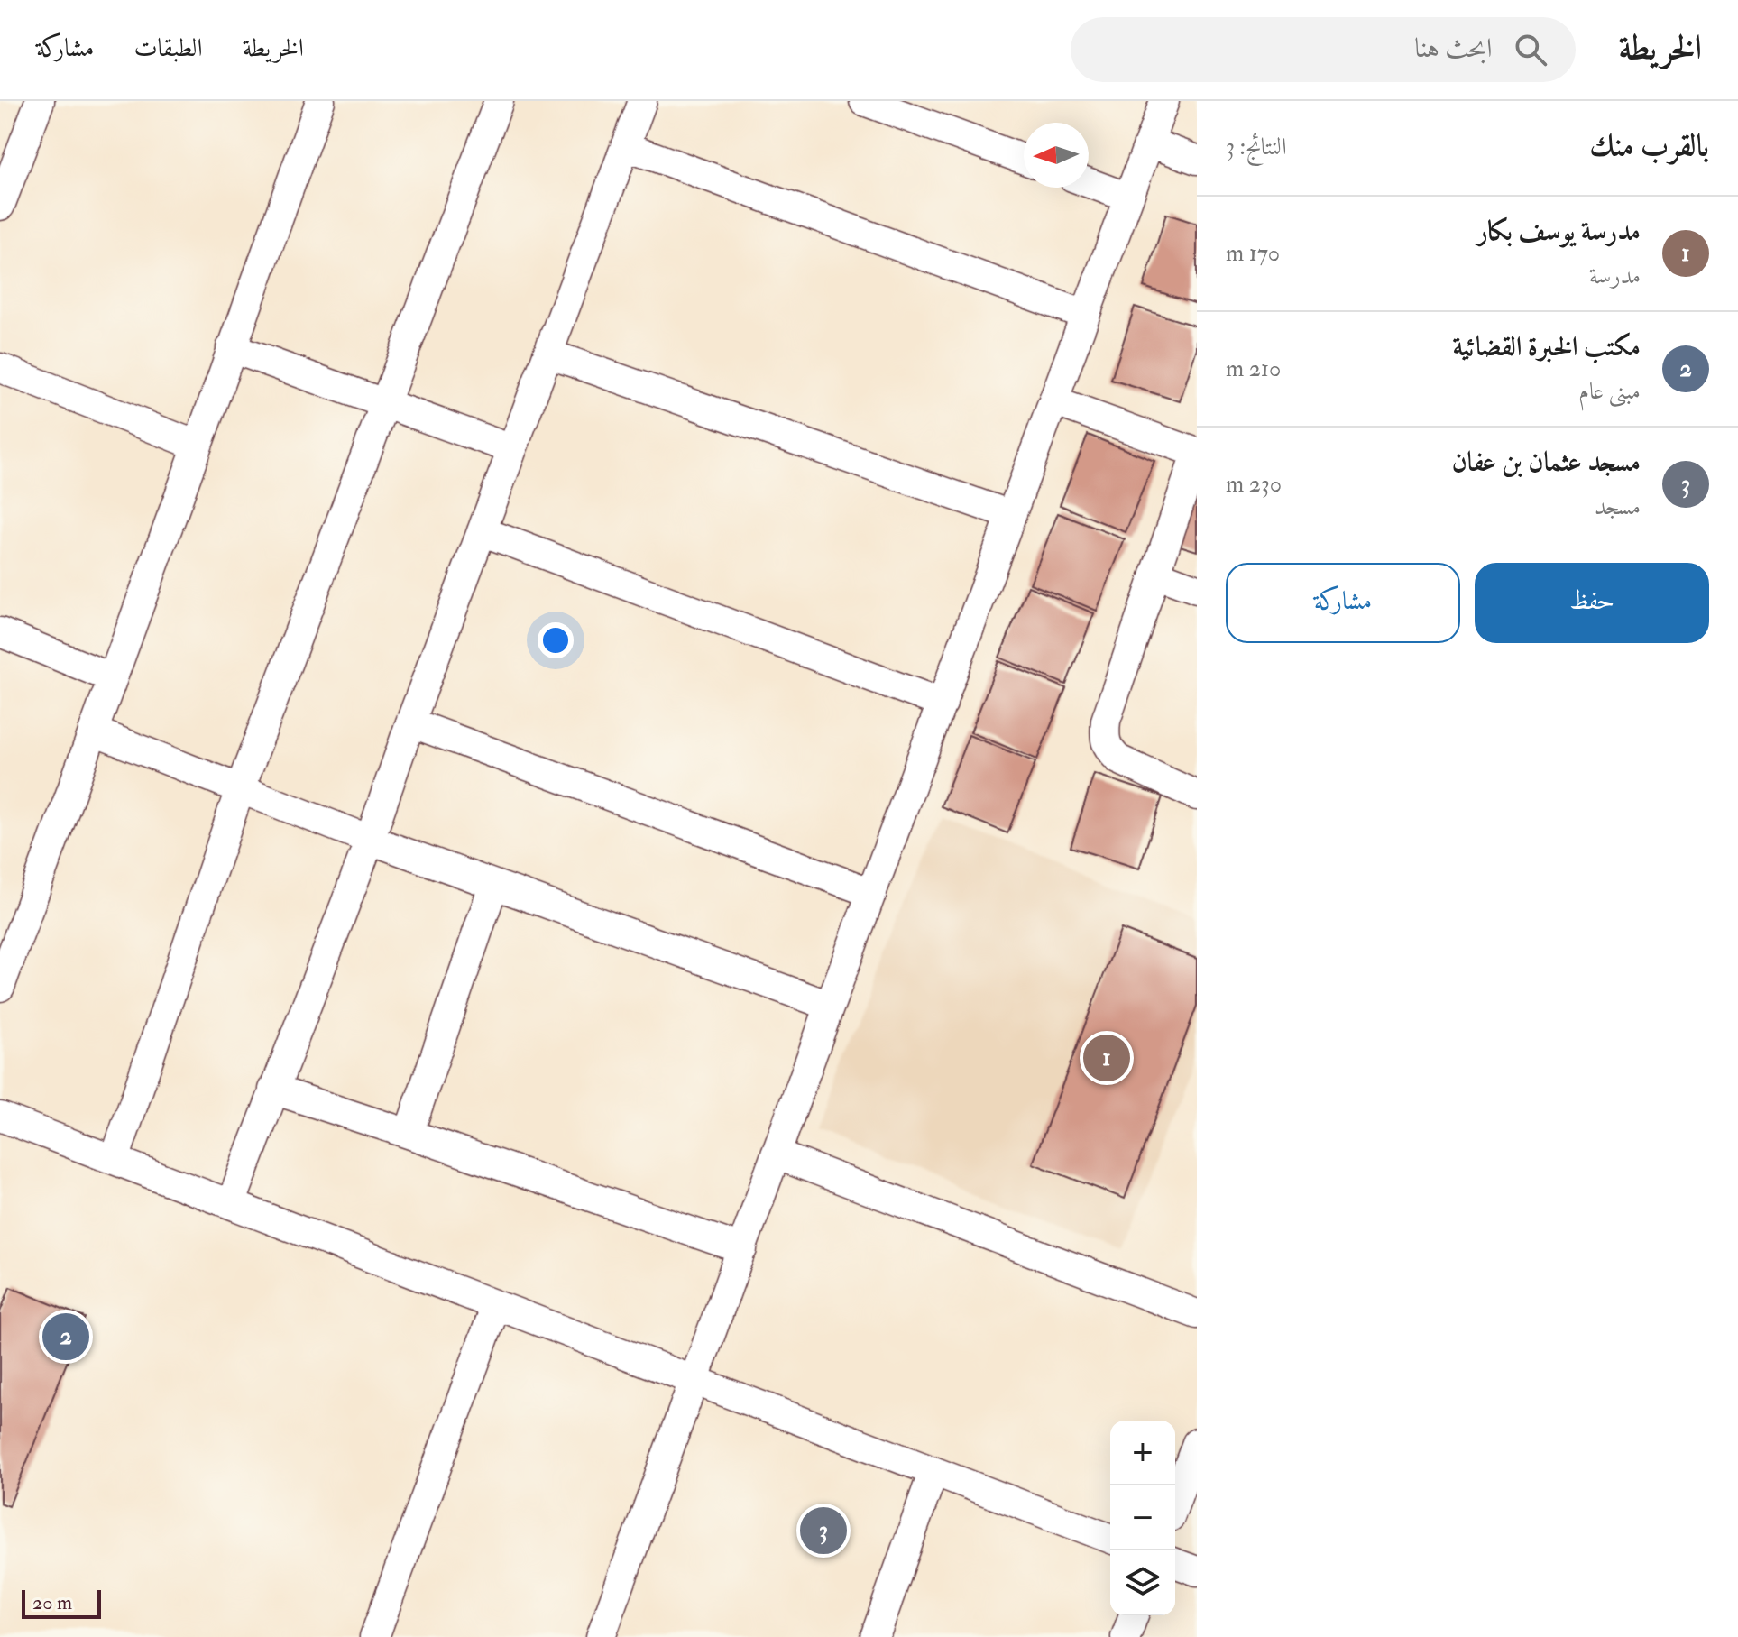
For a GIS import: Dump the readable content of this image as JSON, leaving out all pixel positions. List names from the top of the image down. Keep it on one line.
{"scale_bar":"20 m","north":"left","page":{"header":"الخريطة","search":"ابحث هنا","nav":["الخريطة","الطبقات","مشاركة"],"heading":["بالقرب منك","النتائج: 3"],"list":[{"mark":"1","name":"مدرسة يوسف بكار","note":"مدرسة","value":"170 m"},{"mark":"2","name":"مكتب الخبرة القضائية","note":"مبنى عام","value":"210 m"},{"mark":"3","name":"مسجد عثمان بن عفان","note":"مسجد","value":"230 m"}],"buttons":["حفظ","مشاركة"],"pins":["1","2","3"],"map_buttons":["+","−"],"scale":"20 m"}}
